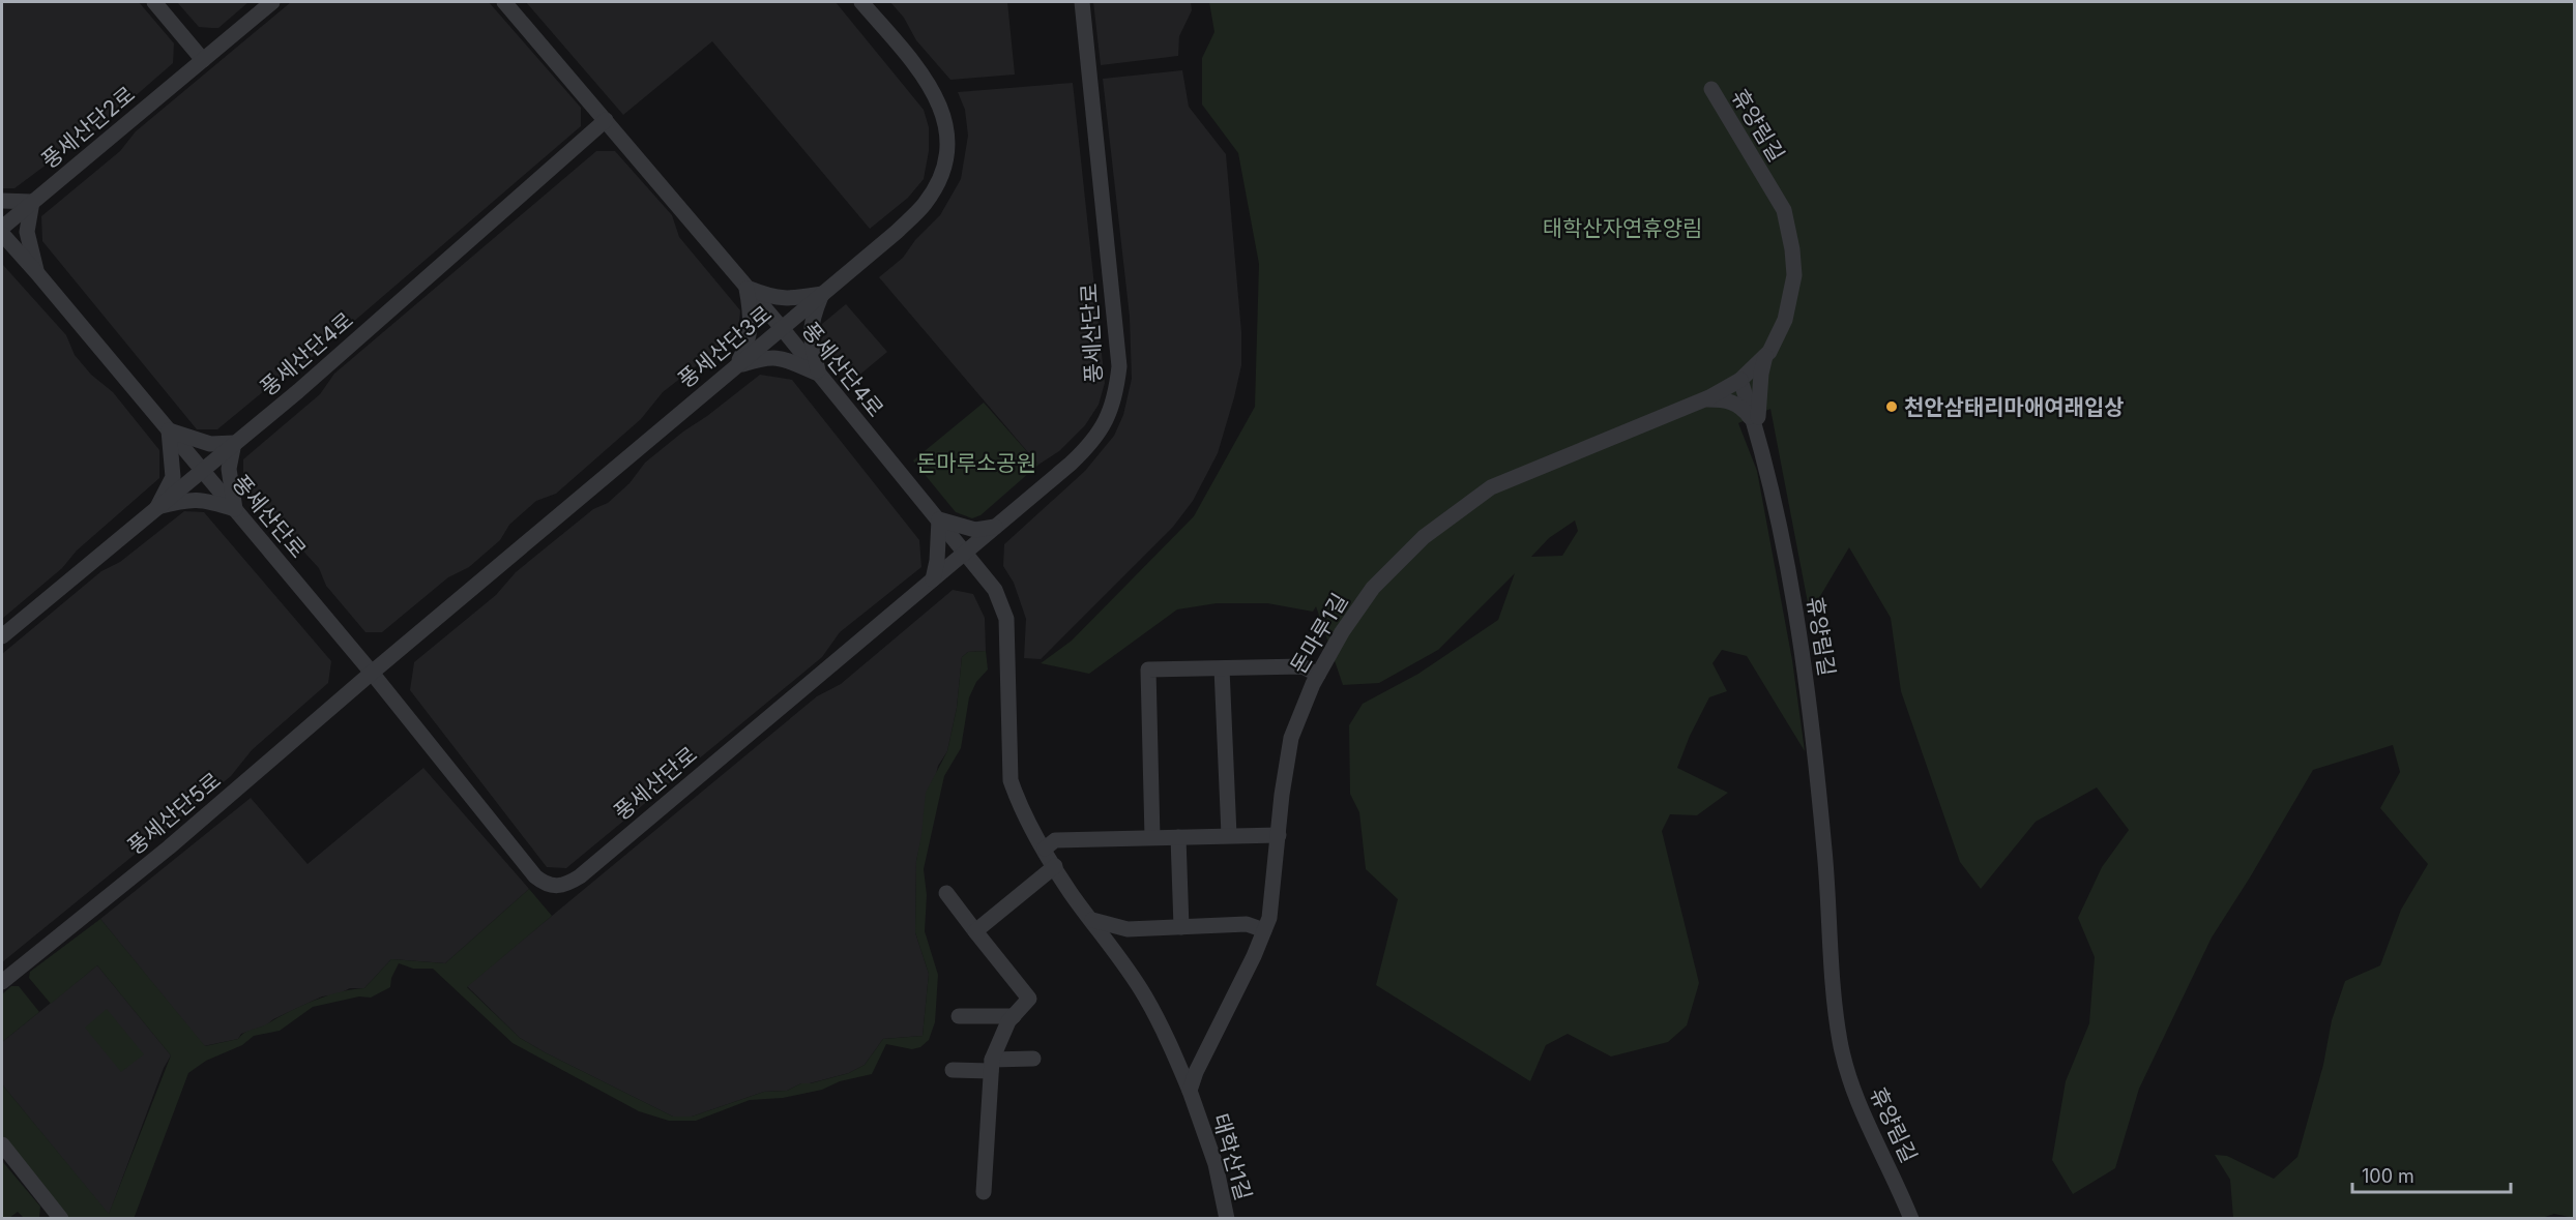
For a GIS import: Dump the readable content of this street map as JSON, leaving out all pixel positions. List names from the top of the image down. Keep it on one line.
{"streets":{"street":["휴양림길","풍세산단2로","풍세산단로","풍세산단3로","풍세산단4로","돈마루1길","풍세산단5로","태학산1길"]},"crossings":[["휴양림길","돈마루1길"],["풍세산단로","풍세산단3로"],["풍세산단로","풍세산단4로"],["풍세산단로","풍세산단5로"],["풍세산단3로","풍세산단4로"],["풍세산단3로","풍세산단5로"],["풍세산단4로","돈마루1길"],["풍세산단4로","태학산1길"],["돈마루1길","태학산1길"]],"parks":["태학산자연휴양림","돈마루소공원"],"places":["천안삼태리마애여래입상"],"scale_bar":"100 m"}
